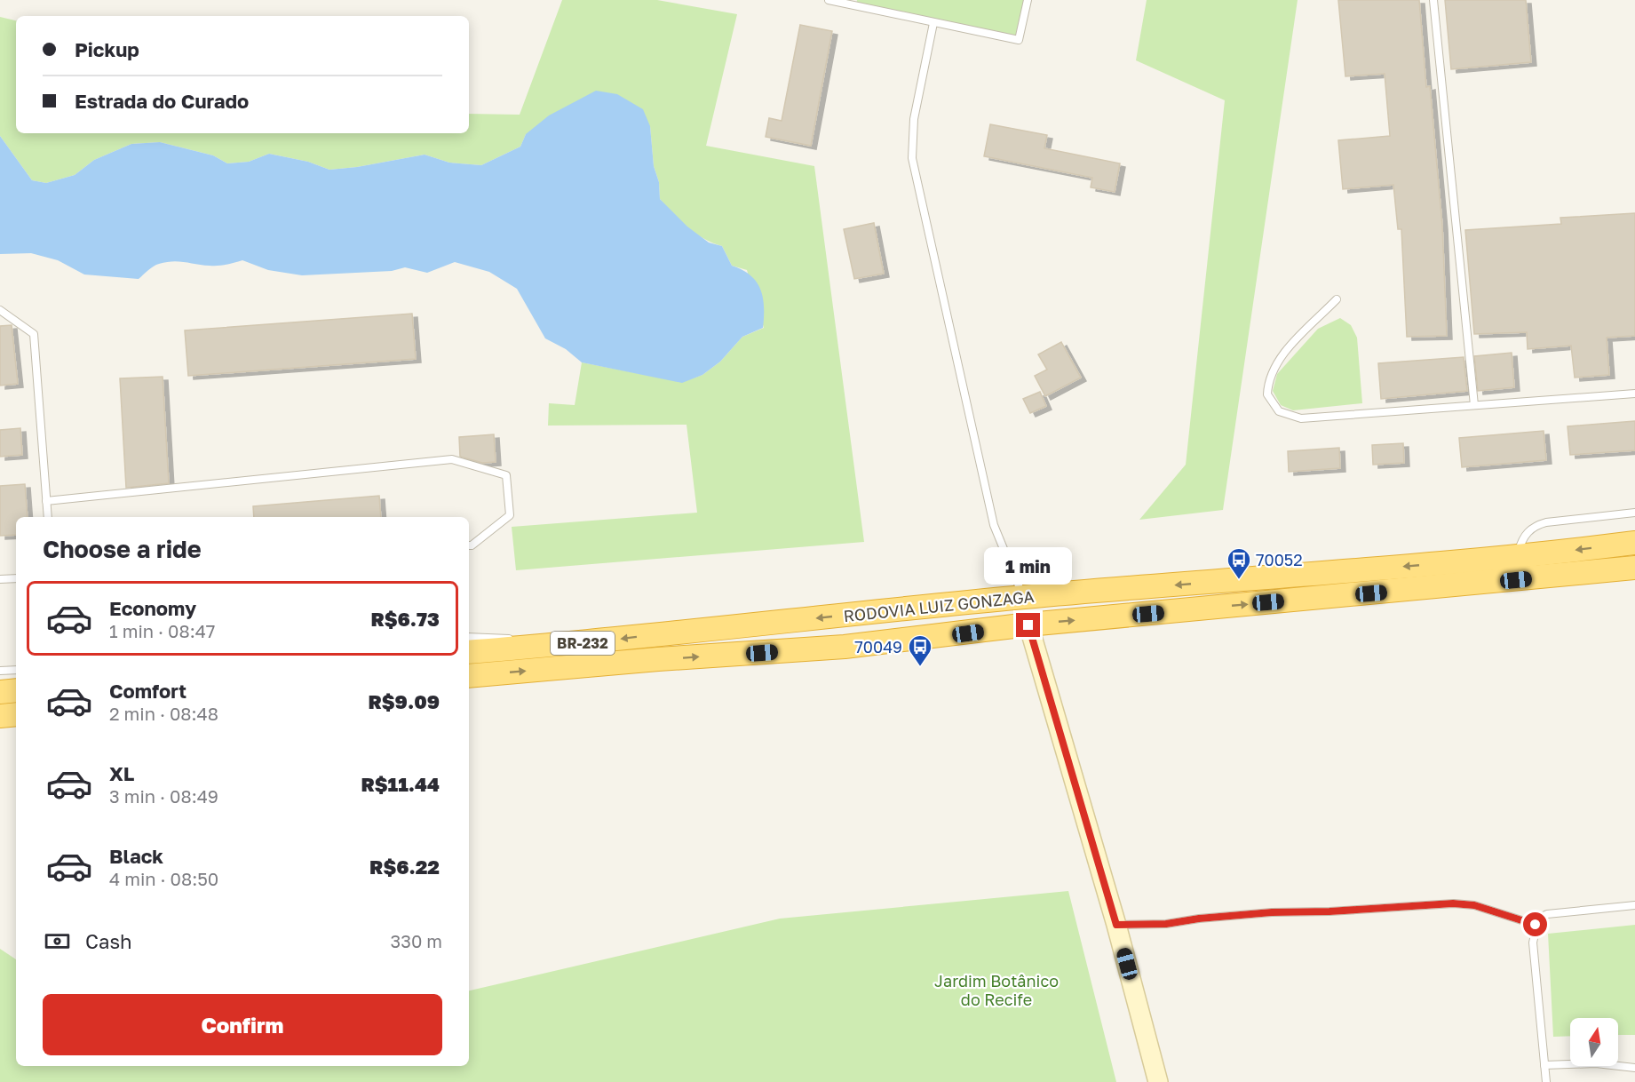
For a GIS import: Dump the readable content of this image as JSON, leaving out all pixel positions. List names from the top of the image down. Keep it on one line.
{"streets":{"highway":["RODOVIA LUIZ GONZAGA","BR-232"]},"parks":["Jardim Botânico do Recife"],"places":{"bus stop":["70052","70049"]},"north":"top","page":{"banner":["Pickup","Estrada do Curado"],"heading":"Choose a ride","bubble":"1 min","list":[{"name":"Economy","note":"1 min · 08:47","value":"R$6.73"},{"name":"Comfort","note":"2 min · 08:48","value":"R$9.09"},{"name":"XL","note":"3 min · 08:49","value":"R$11.44"},{"name":"Black","note":"4 min · 08:50","value":"R$6.22"}],"pay":["Cash","330 m"],"buttons":"Confirm"}}
